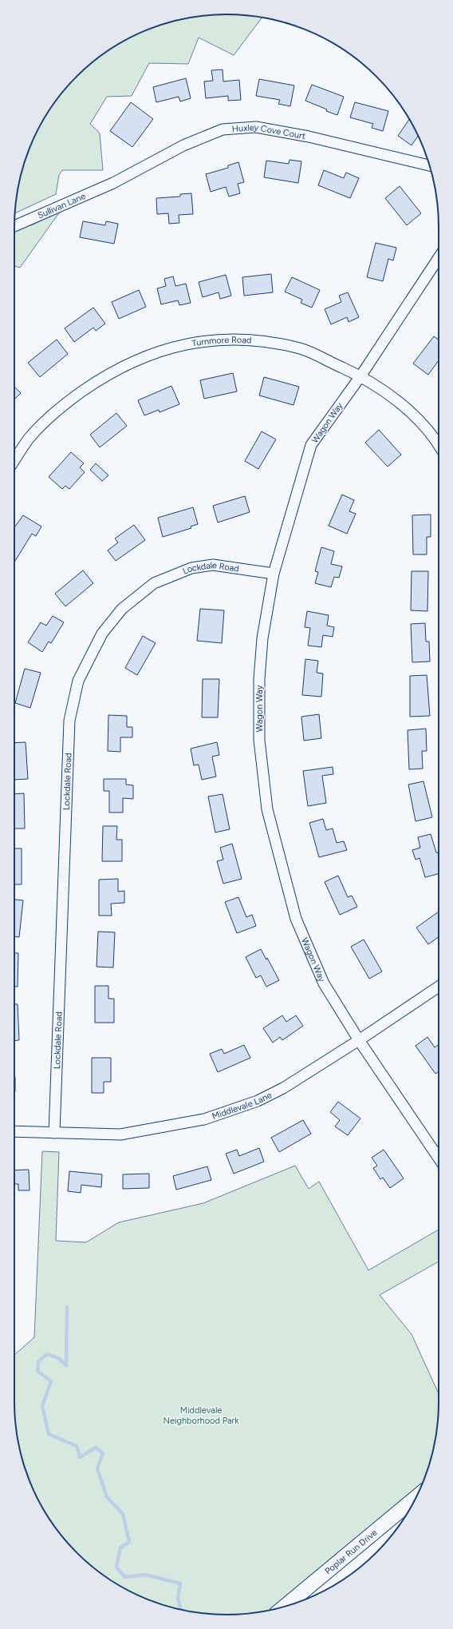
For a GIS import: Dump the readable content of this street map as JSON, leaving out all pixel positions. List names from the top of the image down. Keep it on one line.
{"streets":{"street":["Huxley Cove Court","Sullivan Lane","Turnmore Road","Wagon Way","Lockdale Road","Middlevale Lane","Poplar Run Drive"]},"crossings":[["Huxley Cove Court","Sullivan Lane"],["Turnmore Road","Wagon Way"],["Wagon Way","Lockdale Road"],["Wagon Way","Middlevale Lane"],["Lockdale Road","Middlevale Lane"]],"parks":["Middlevale Neighborhood Park"]}
